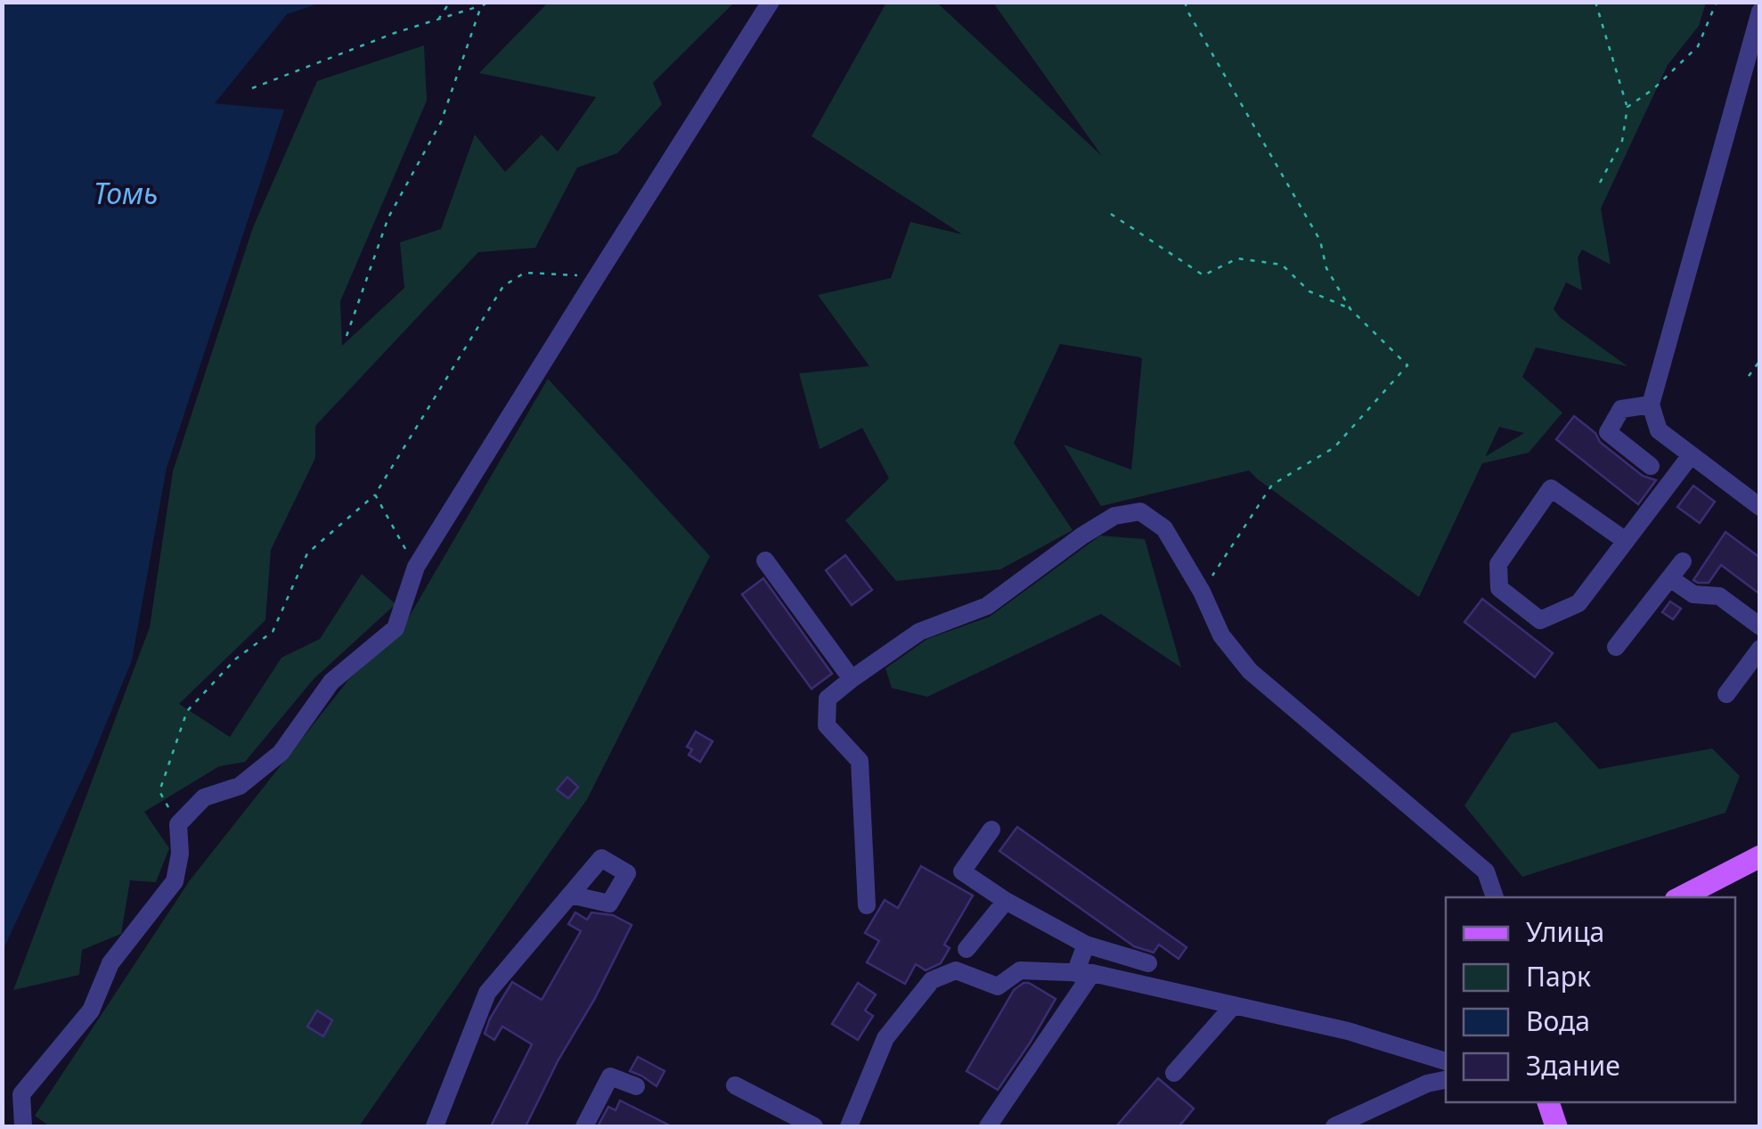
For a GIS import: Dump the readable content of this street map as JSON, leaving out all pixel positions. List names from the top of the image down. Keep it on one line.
{"water":["Томь"],"legend":["Улица","Парк","Вода","Здание"]}
